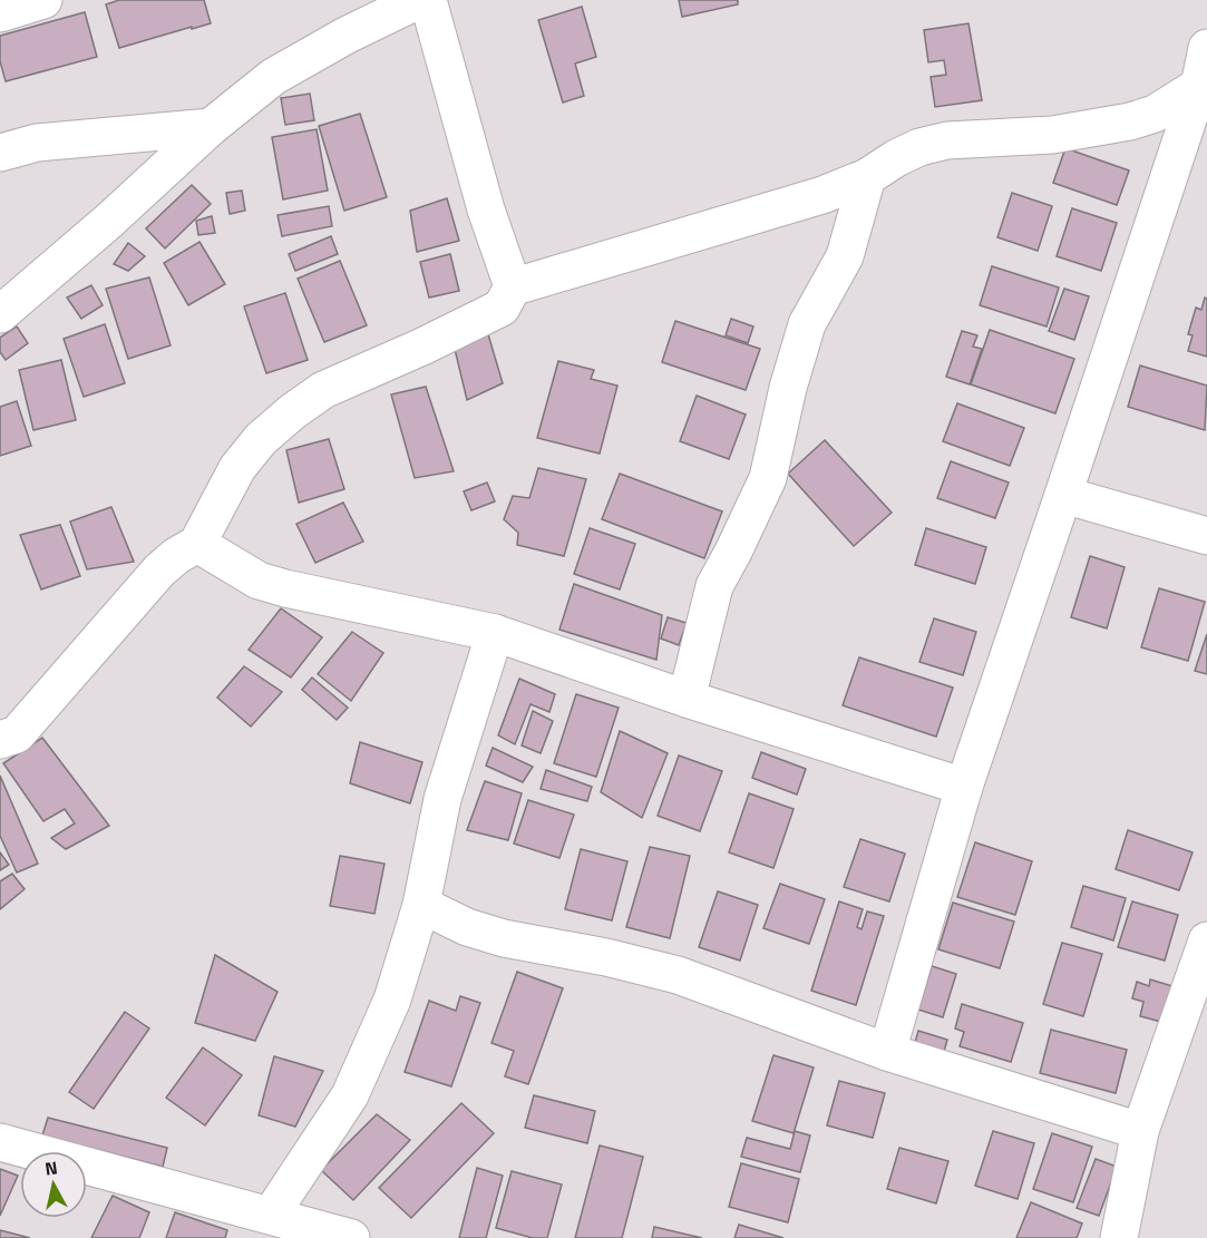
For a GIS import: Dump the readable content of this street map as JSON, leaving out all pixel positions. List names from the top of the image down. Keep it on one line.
{"north":"top"}
